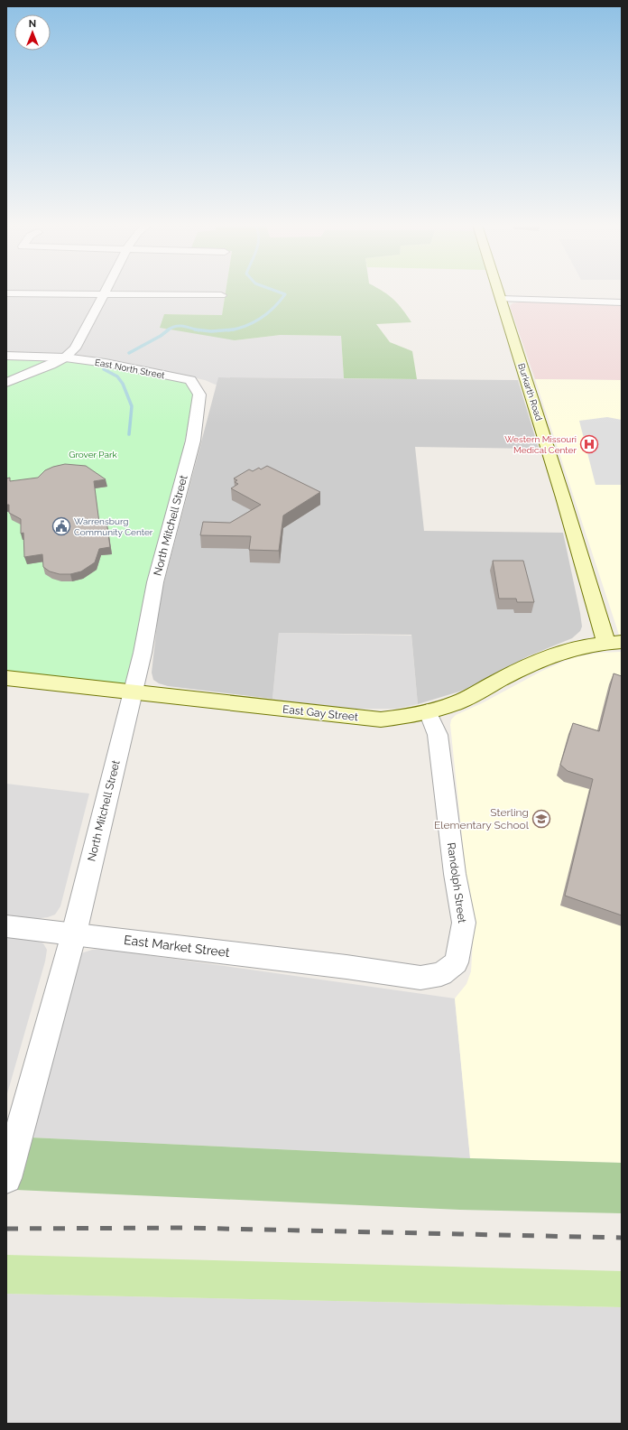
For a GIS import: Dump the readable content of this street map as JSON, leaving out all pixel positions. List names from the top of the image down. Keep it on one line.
{"streets":{"main road":["Burkarth Road","East Gay Street"],"street":["East North Street","North Mitchell Street","Randolph Street","East Market Street"]},"crossings":[["East North Street","North Mitchell Street"],["Burkarth Road","East Gay Street"],["North Mitchell Street","East Gay Street"],["North Mitchell Street","East Market Street"],["East Gay Street","Randolph Street"],["Randolph Street","East Market Street"]],"parks":["Grover Park"],"places":{"hospital":["Western Missouri Medical Center"],"public building":["Warrensburg Community Center"],"school or university":["Sterling Elementary School"]},"north":"top"}
